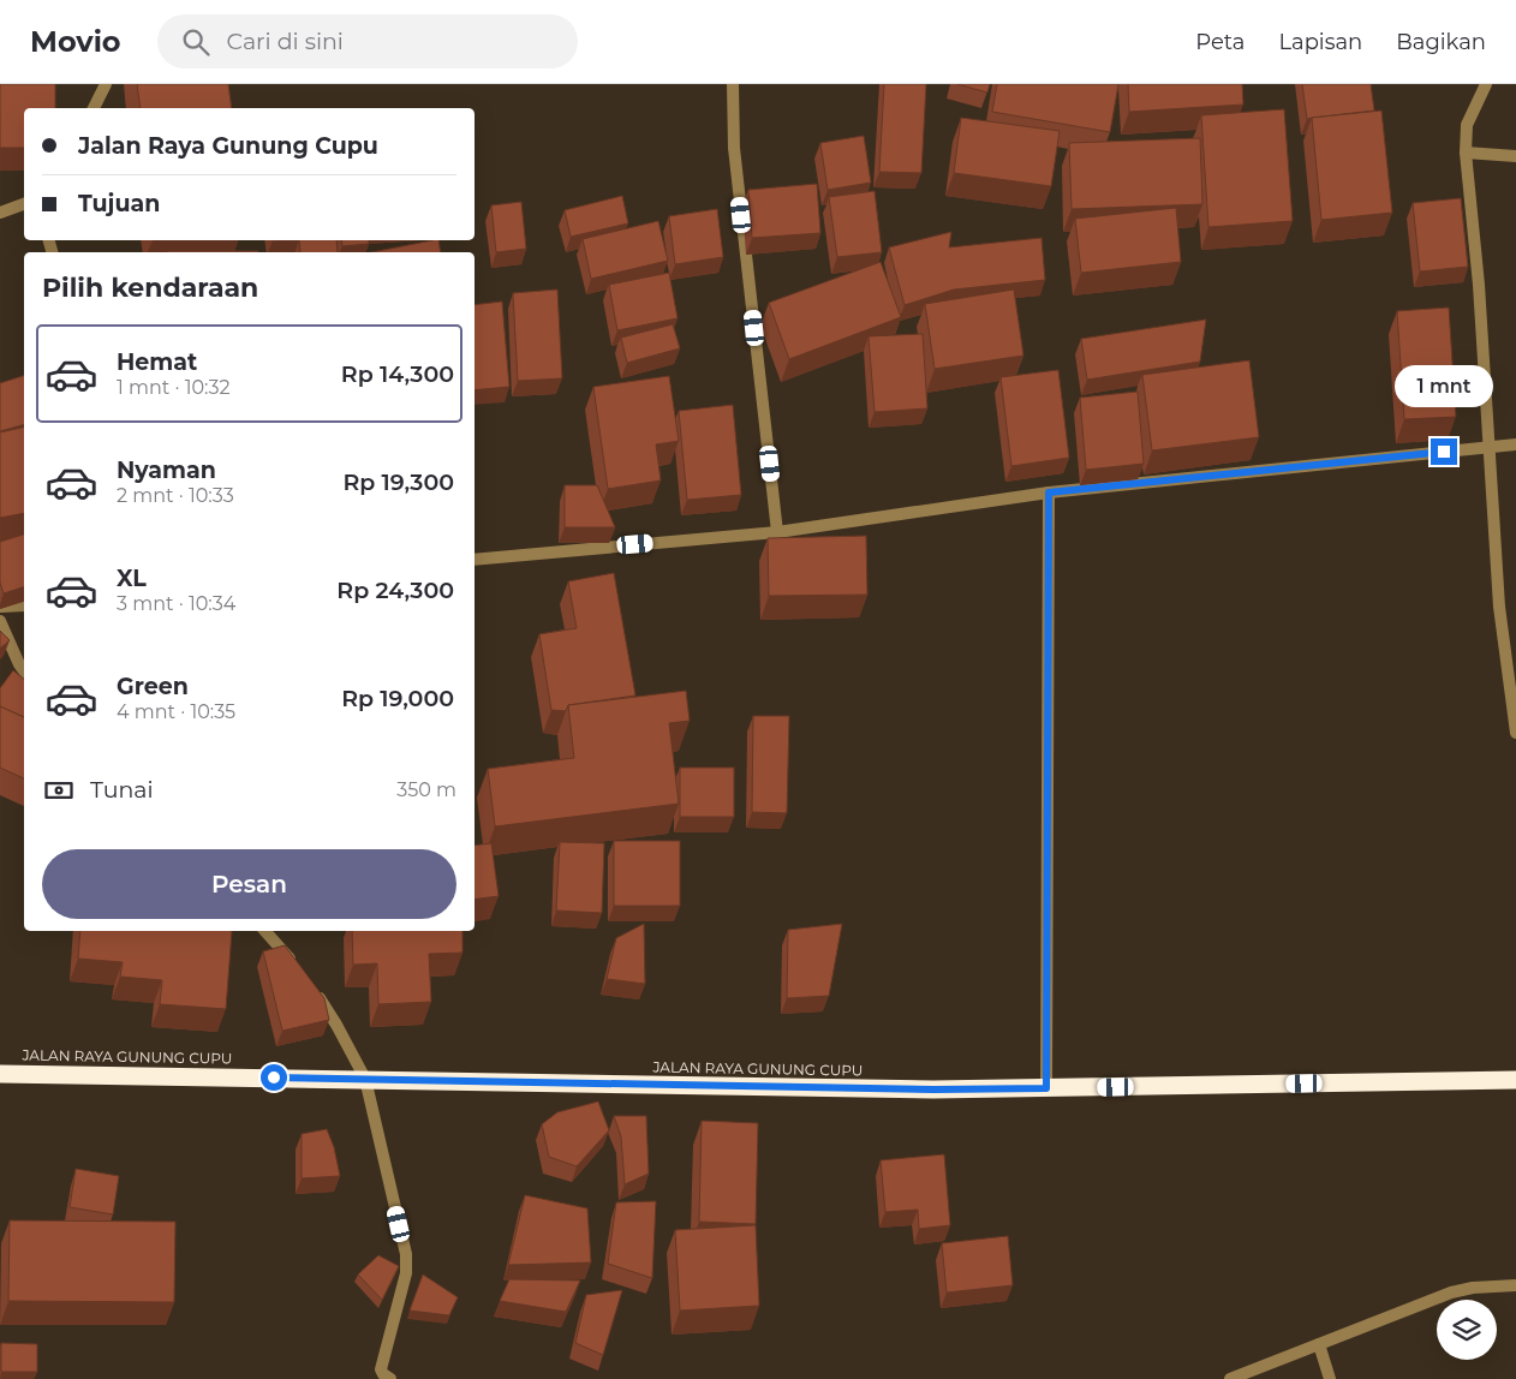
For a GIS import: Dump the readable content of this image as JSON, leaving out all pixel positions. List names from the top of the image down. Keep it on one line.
{"streets":{"highway":["JALAN RAYA GUNUNG CUPU"]},"page":{"header":"Movio","search":"Cari di sini","nav":["Peta","Lapisan","Bagikan"],"banner":["Jalan Raya Gunung Cupu","Tujuan"],"heading":"Pilih kendaraan","list":[{"name":"Hemat","note":"1 mnt · 10:32","value":"Rp 14,300"},{"name":"Nyaman","note":"2 mnt · 10:33","value":"Rp 19,300"},{"name":"XL","note":"3 mnt · 10:34","value":"Rp 24,300"},{"name":"Green","note":"4 mnt · 10:35","value":"Rp 19,000"}],"bubble":"1 mnt","pay":["Tunai","350 m"],"buttons":"Pesan"}}
